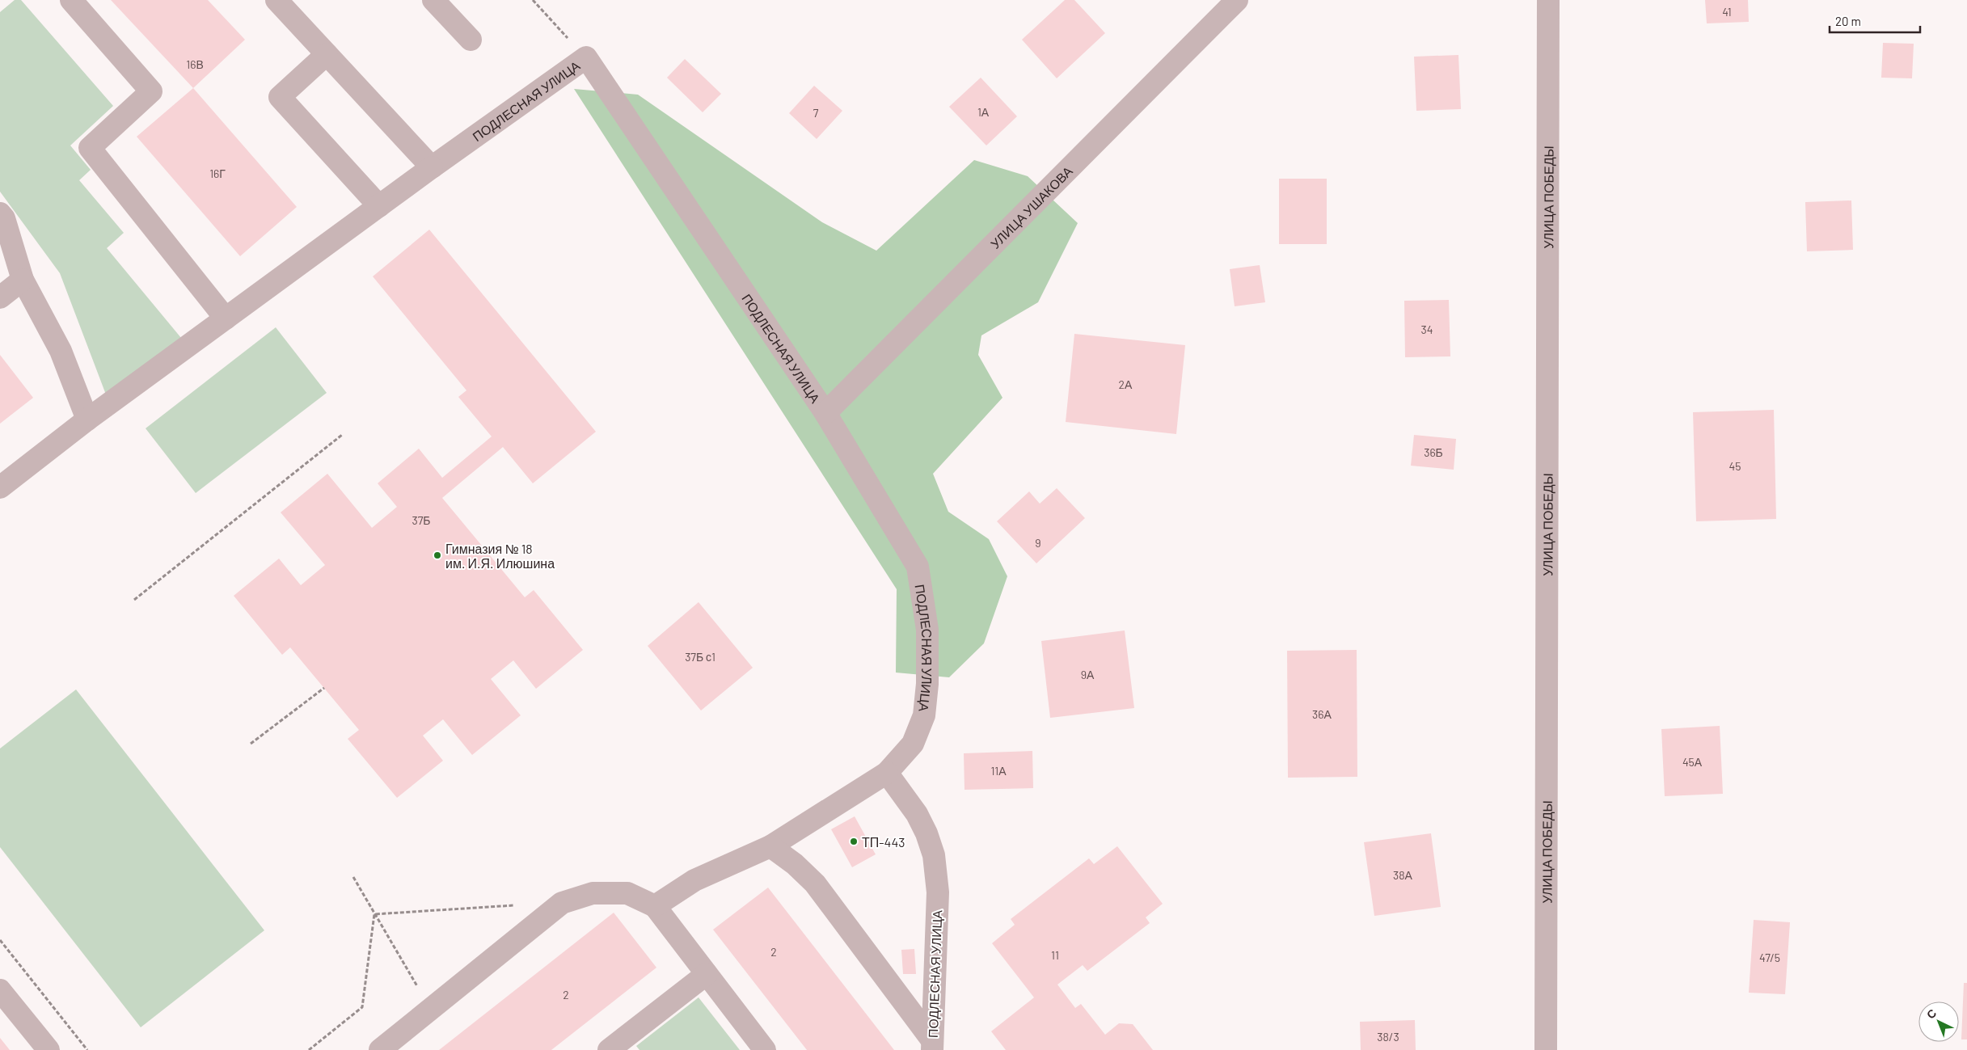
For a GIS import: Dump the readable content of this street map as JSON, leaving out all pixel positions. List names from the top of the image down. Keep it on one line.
{"streets":{"street":["ПОДЛЕСНАЯ УЛИЦА","УЛИЦА ПОБЕДЫ","УЛИЦА УШАКОВА"]},"crossings":[["ПОДЛЕСНАЯ УЛИЦА","УЛИЦА УШАКОВА"]],"places":["Гимназия № 18 им. И.Я. Илюшина","ТП-443"],"house_numbers":["41","16В","1А","7","16Г","34","2А","36Б","45","37Б","9","37Б с1","9А","36А","45А","11А","38А","2","11","47/5","2","38/3"],"scale_bar":"20 m","north":"top left"}
